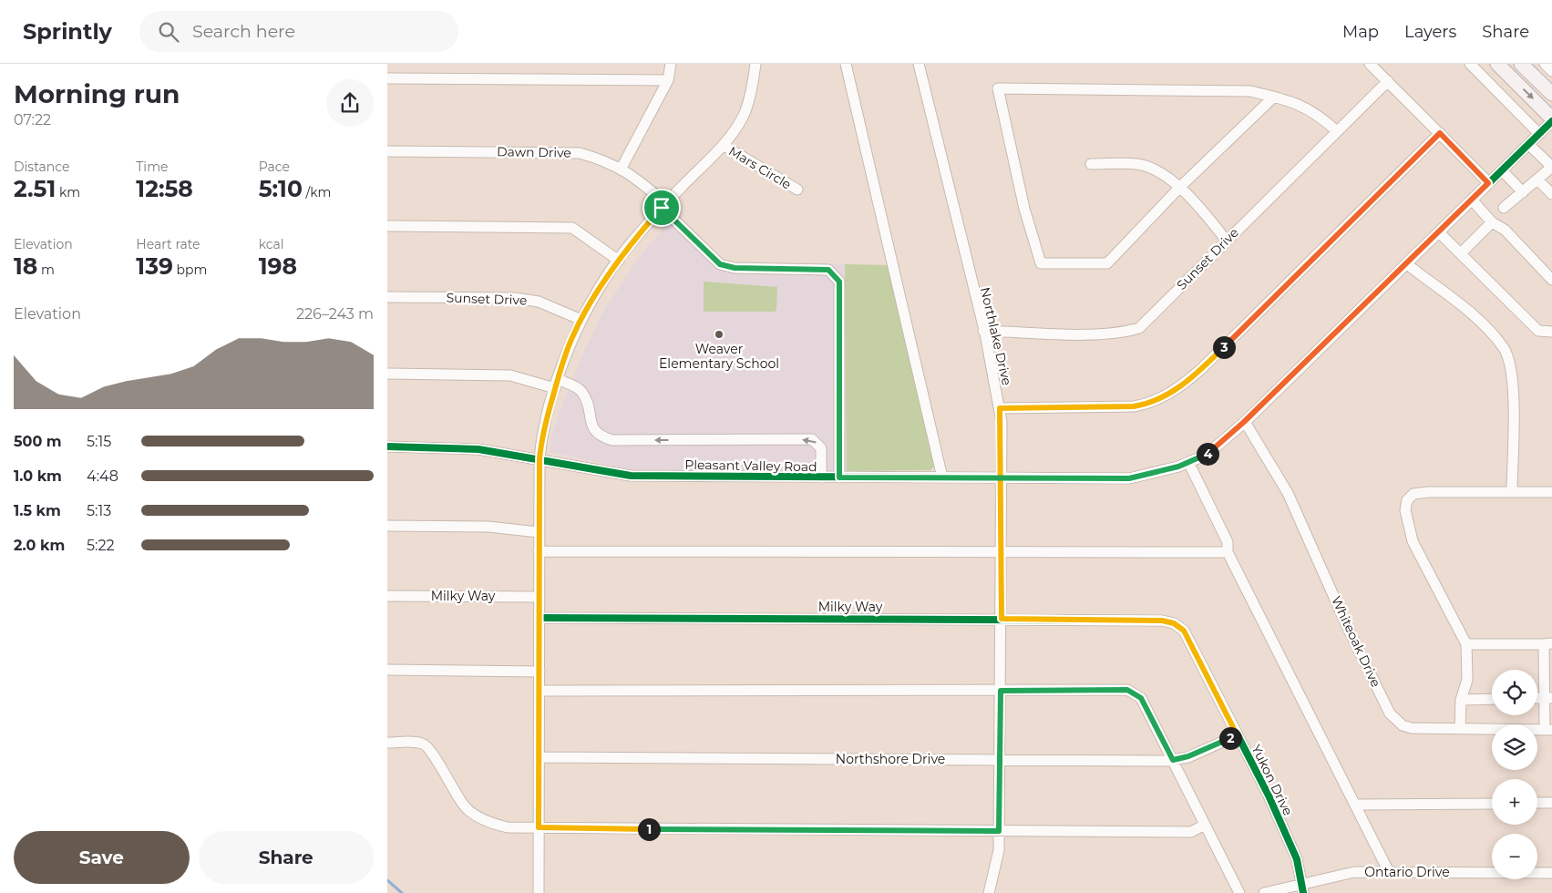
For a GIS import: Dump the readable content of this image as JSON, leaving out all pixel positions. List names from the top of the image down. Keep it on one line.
{"streets":{"street":["Dawn Drive","Mars Circle","Sunset Drive","Northlake Drive","Pleasant Valley Road","Milky Way","Whiteoak Drive","Northshore Drive","Yukon Drive","Ontario Drive"]},"crossings":[["Dawn Drive","Pleasant Valley Road"],["Sunset Drive","Northlake Drive"],["Northlake Drive","Pleasant Valley Road"],["Northlake Drive","Milky Way"],["Northlake Drive","Northshore Drive"],["Pleasant Valley Road","Whiteoak Drive"],["Milky Way","Yukon Drive"],["Northshore Drive","Yukon Drive"],["Yukon Drive","Ontario Drive"]],"places":["Weaver Elementary School"],"page":{"header":"Sprintly","search":"Search here","nav":["Map","Layers","Share"],"heading":["Morning run","07:22"],"stats":[["Distance","2.51 km"],["Time","12:58"],["Pace","5:10 /km"],["Elevation","18 m"],["Heart rate","139 bpm"],["kcal","198"]],"chart":["Elevation","226–243 m"],"pins":["3","4","2","1"],"list":[{"name":"500 m","note":"5:15"},{"name":"1.0 km","note":"4:48"},{"name":"1.5 km","note":"5:13"},{"name":"2.0 km","note":"5:22"}],"map_buttons":["+","−"],"buttons":["Save","Share"]}}
